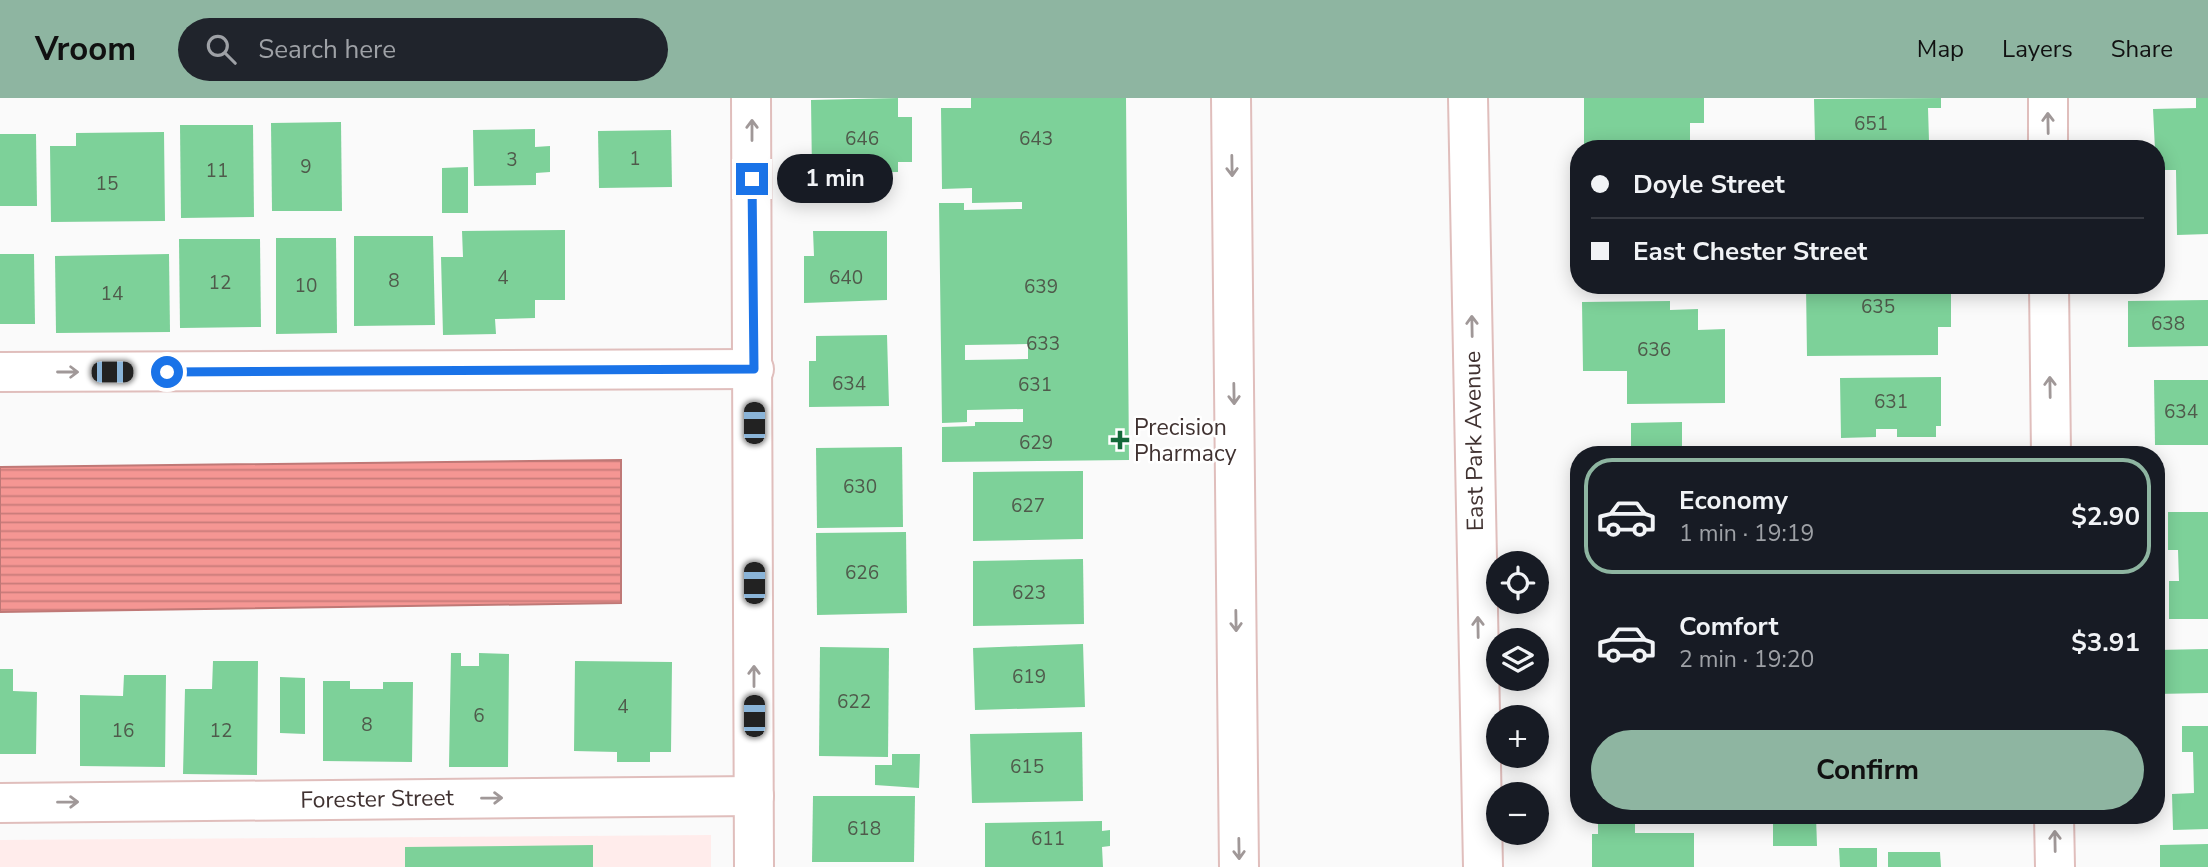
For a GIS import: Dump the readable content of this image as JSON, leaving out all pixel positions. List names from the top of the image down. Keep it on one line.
{"streets":{"main road":["East Park Avenue","Forester Street"]},"one_way":["Forester Street"],"places":{"health":["Precision Pharmacy"]},"house_numbers":["651","646","643","1","3","9","11","15","4","640","8","12","10","639","14","635","638","633","636","634","631","631","634","629","630","627","626","623","619","622","4","6","8","16","12","615","618","611"],"page":{"header":"Vroom","search":"Search here","nav":["Map","Layers","Share"],"banner":["Doyle Street","East Chester Street"],"bubble":"1 min","list":[{"name":"Economy","note":"1 min · 19:19","value":"$2.90"},{"name":"Comfort","note":"2 min · 19:20","value":"$3.91"}],"map_buttons":["+","−"],"buttons":"Confirm"}}
